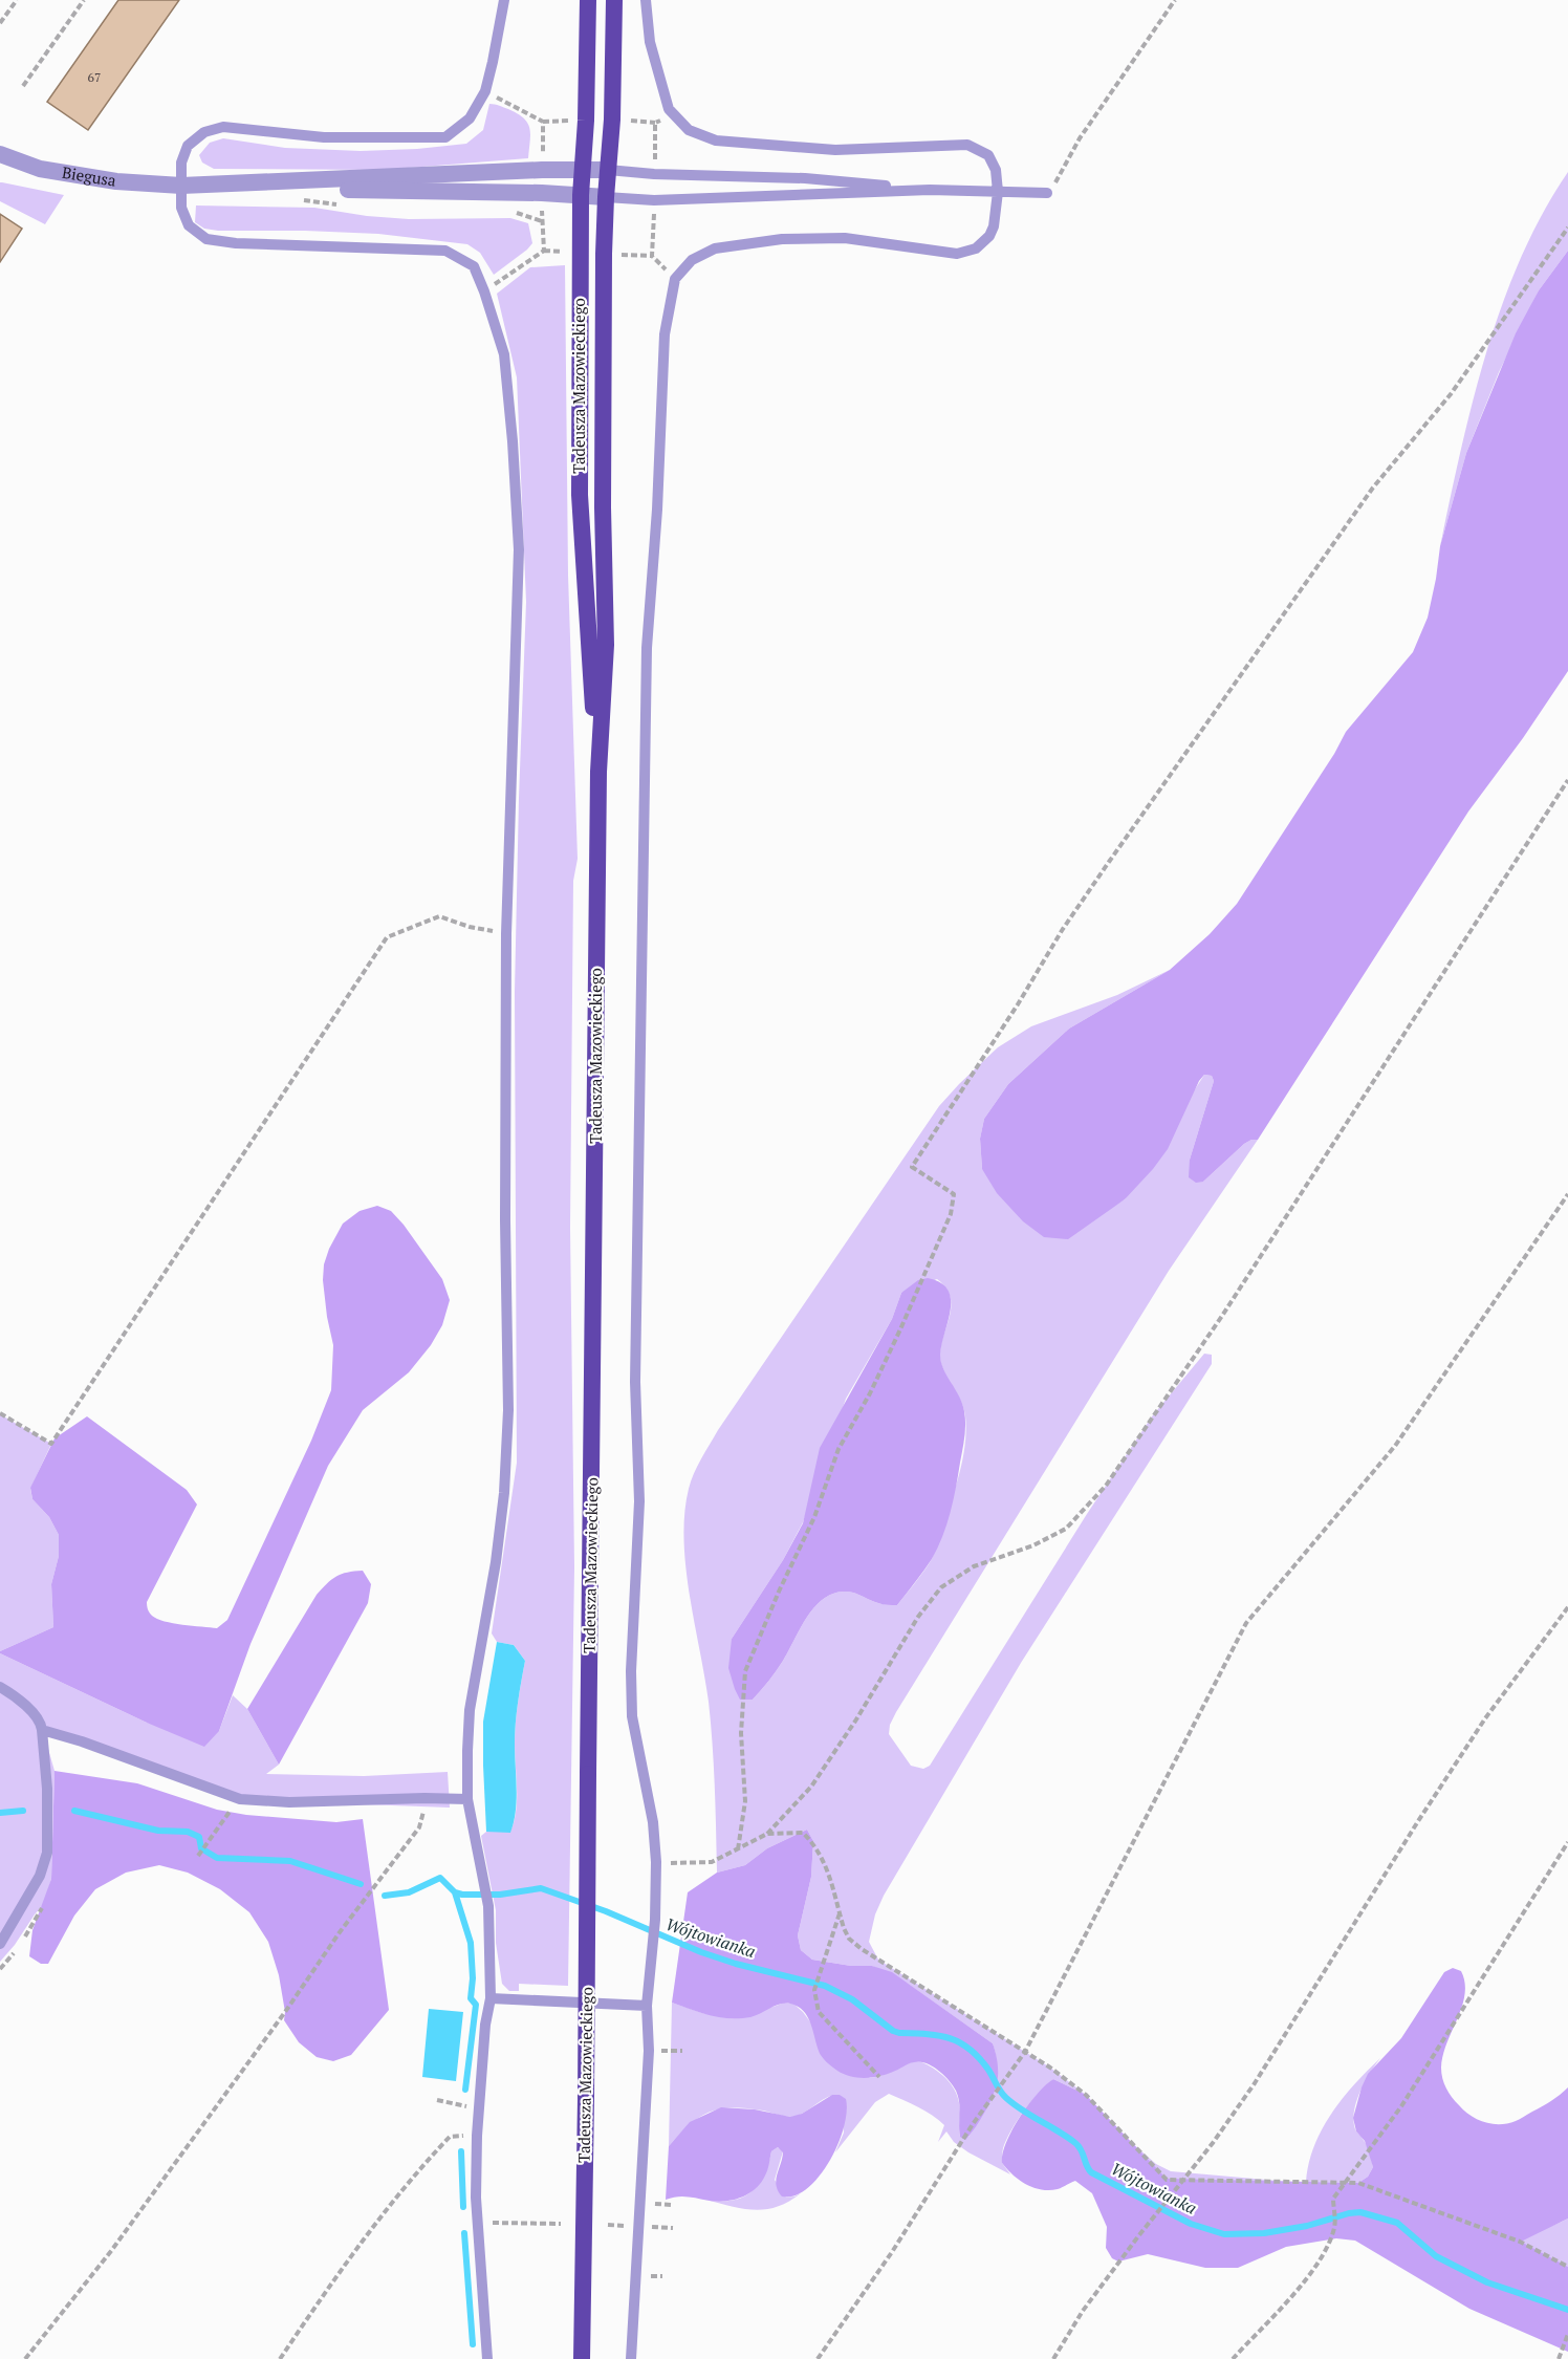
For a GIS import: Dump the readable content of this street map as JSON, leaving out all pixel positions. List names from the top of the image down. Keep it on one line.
{"streets":{"main road":["Tadeusza Mazowieckiego"],"street":["Biegusa"]},"water":["Wójtowianka"],"house_numbers":["67"]}
